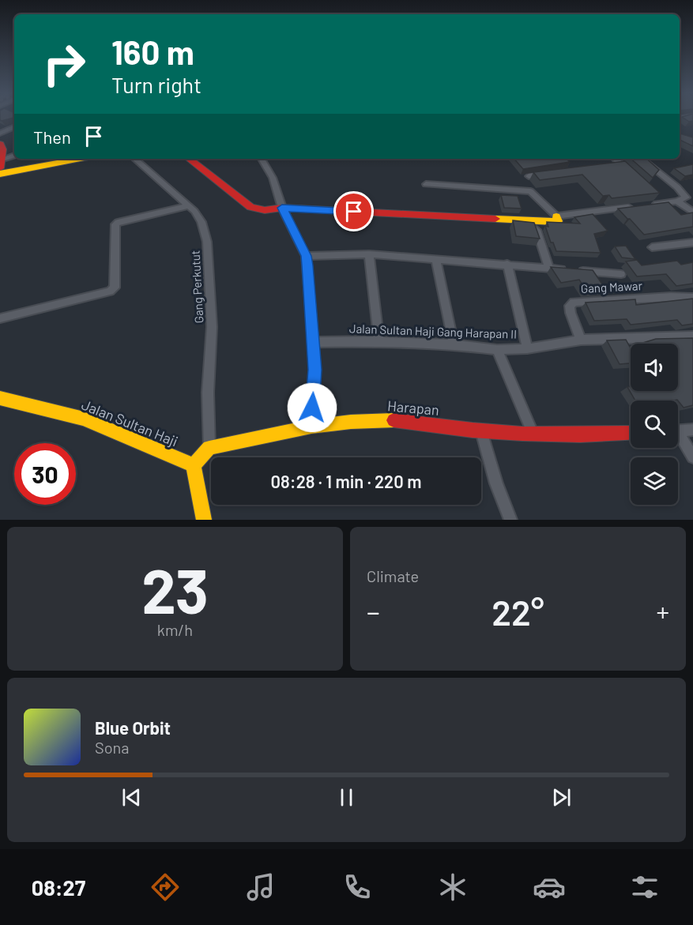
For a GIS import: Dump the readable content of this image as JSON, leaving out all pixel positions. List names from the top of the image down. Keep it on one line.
{"streets":{"street":["Gang Perkutut","Gang Mawar","Jalan Sultan Haji Gang Harapan II","Harapan","Jalan Sultan Haji"]},"crossings":[["Gang Perkutut","Harapan"],["Gang Mawar","Jalan Sultan Haji Gang Harapan II"]],"page":{"turn":["160 m","Turn right"],"then":"Then","limit":"30","trip":"08:28 · 1 min · 220 m","tile":[["23","km/h"],"Climate"],"heat":["−","22°","+"],"song":["Blue Orbit","Sona"],"tabs":"08:27"}}
